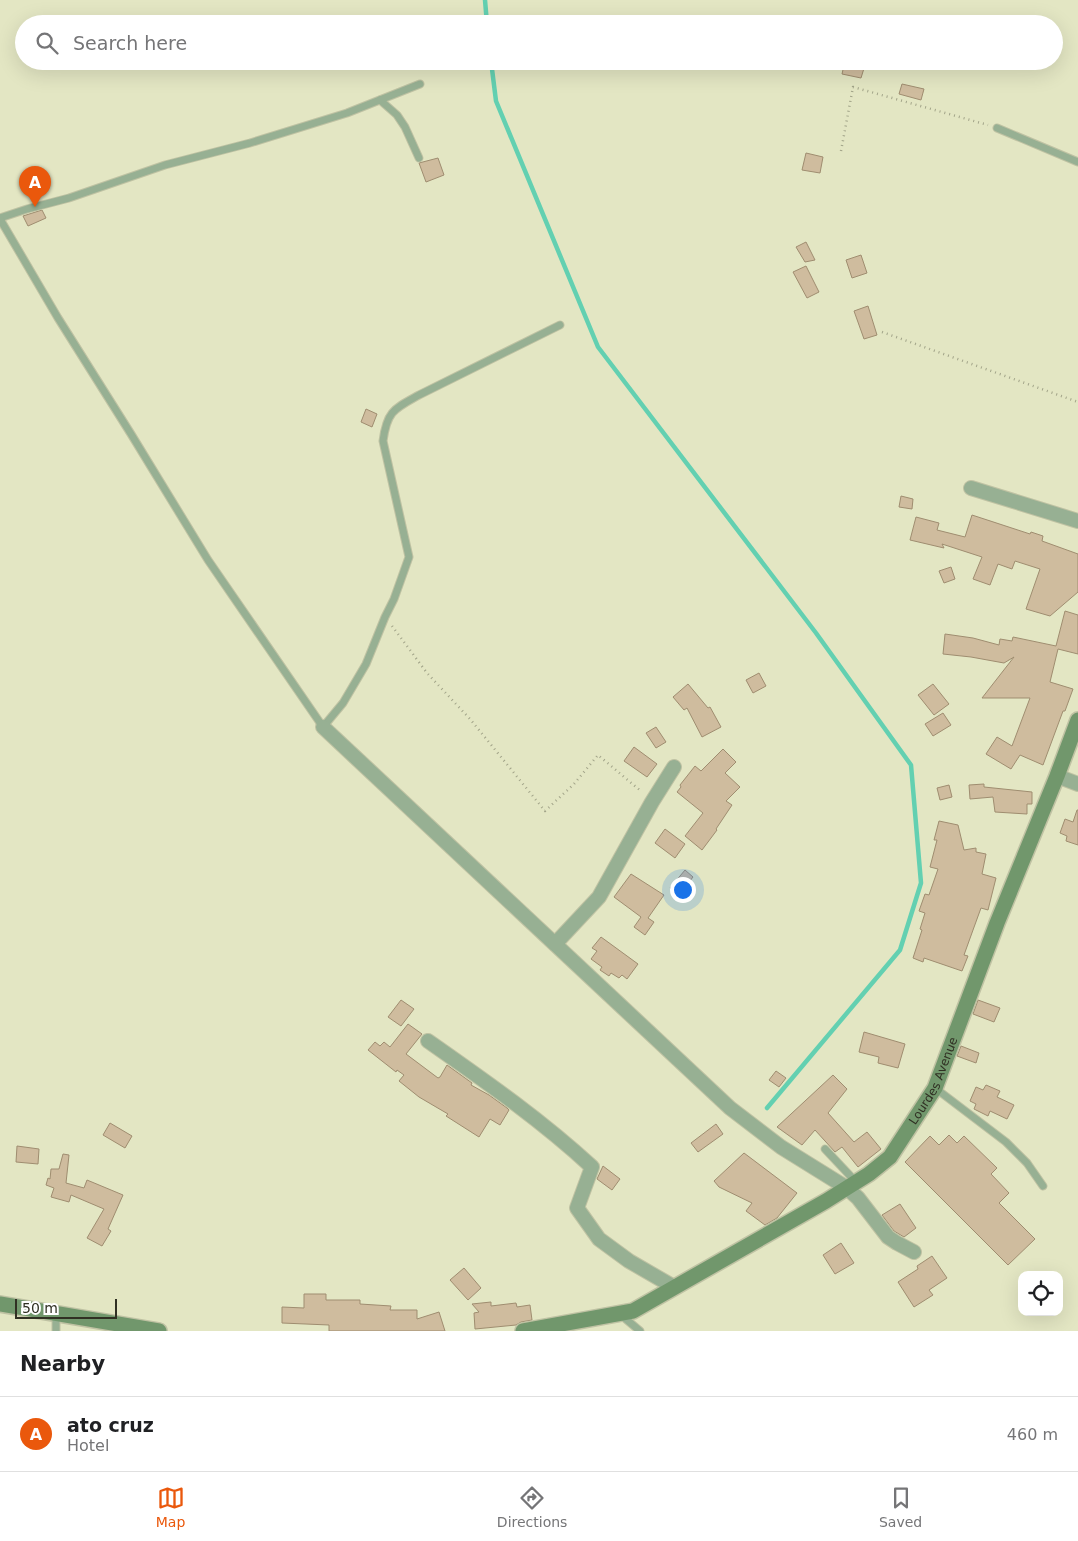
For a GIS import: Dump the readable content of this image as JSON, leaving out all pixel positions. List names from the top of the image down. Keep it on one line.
{"streets":{"main road":["Lourdes Avenue"]},"scale_bar":"50 m","page":{"search":"Search here","pins":"A","scale":"50 m","heading":"Nearby","list":[{"mark":"A","name":"ato cruz","note":"Hotel","value":"460 m"}],"nav":["Map","Directions","Saved"]}}
